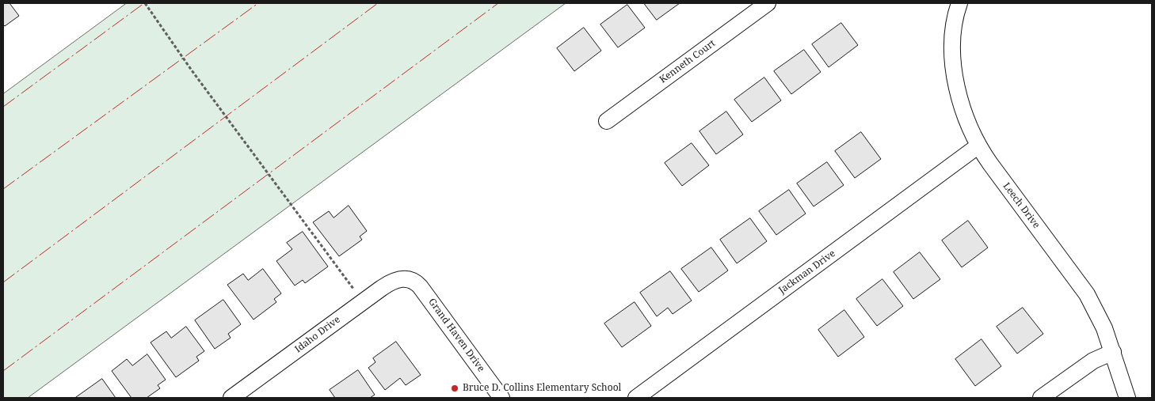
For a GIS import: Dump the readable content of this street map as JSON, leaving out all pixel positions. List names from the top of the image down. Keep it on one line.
{"streets":{"street":["Kenneth Court","Leech Drive","Jackman Drive","Idaho Drive","Grand Haven Drive"]},"crossings":[["Leech Drive","Jackman Drive"],["Idaho Drive","Grand Haven Drive"]],"places":["Bruce D. Collins Elementary School"]}
